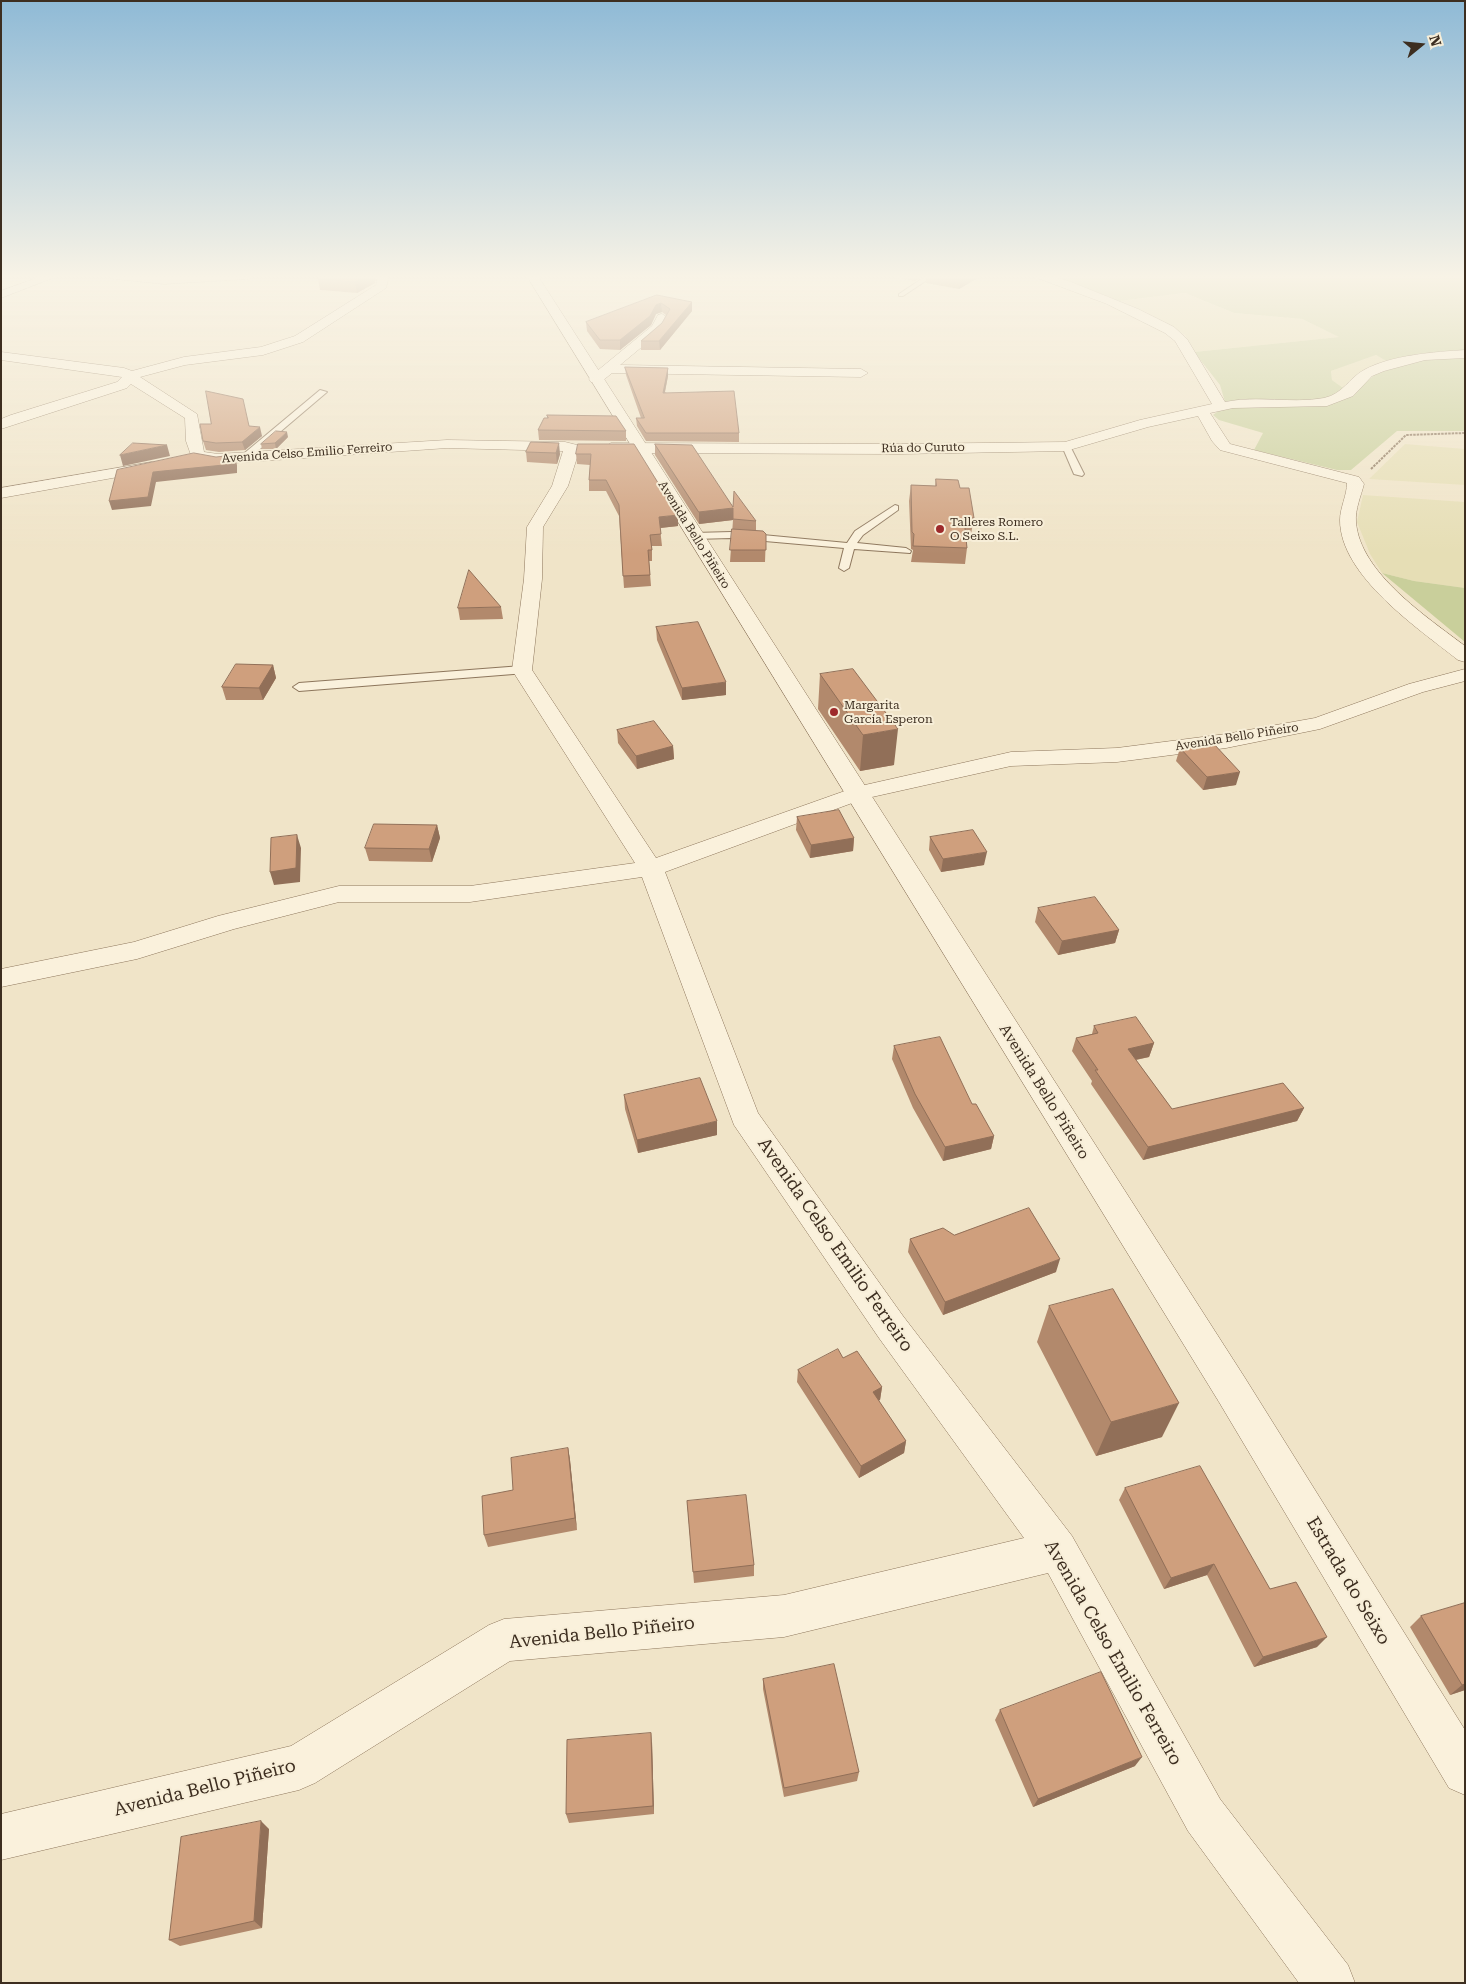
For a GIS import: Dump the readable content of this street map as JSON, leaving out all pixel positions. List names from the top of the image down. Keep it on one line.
{"streets":{"street":["Rúa do Curuto","Avenida Celso Emilio Ferreiro","Avenida Bello Piñeiro","Estrada do Seixo"]},"crossings":[["Rúa do Curuto","Avenida Celso Emilio Ferreiro"],["Rúa do Curuto","Avenida Bello Piñeiro"],["Avenida Celso Emilio Ferreiro","Avenida Bello Piñeiro"],["Avenida Bello Piñeiro","Estrada do Seixo"]],"places":["Talleres Romero O Seixo S.L.","Margarita García Esperon"],"north":"right"}
